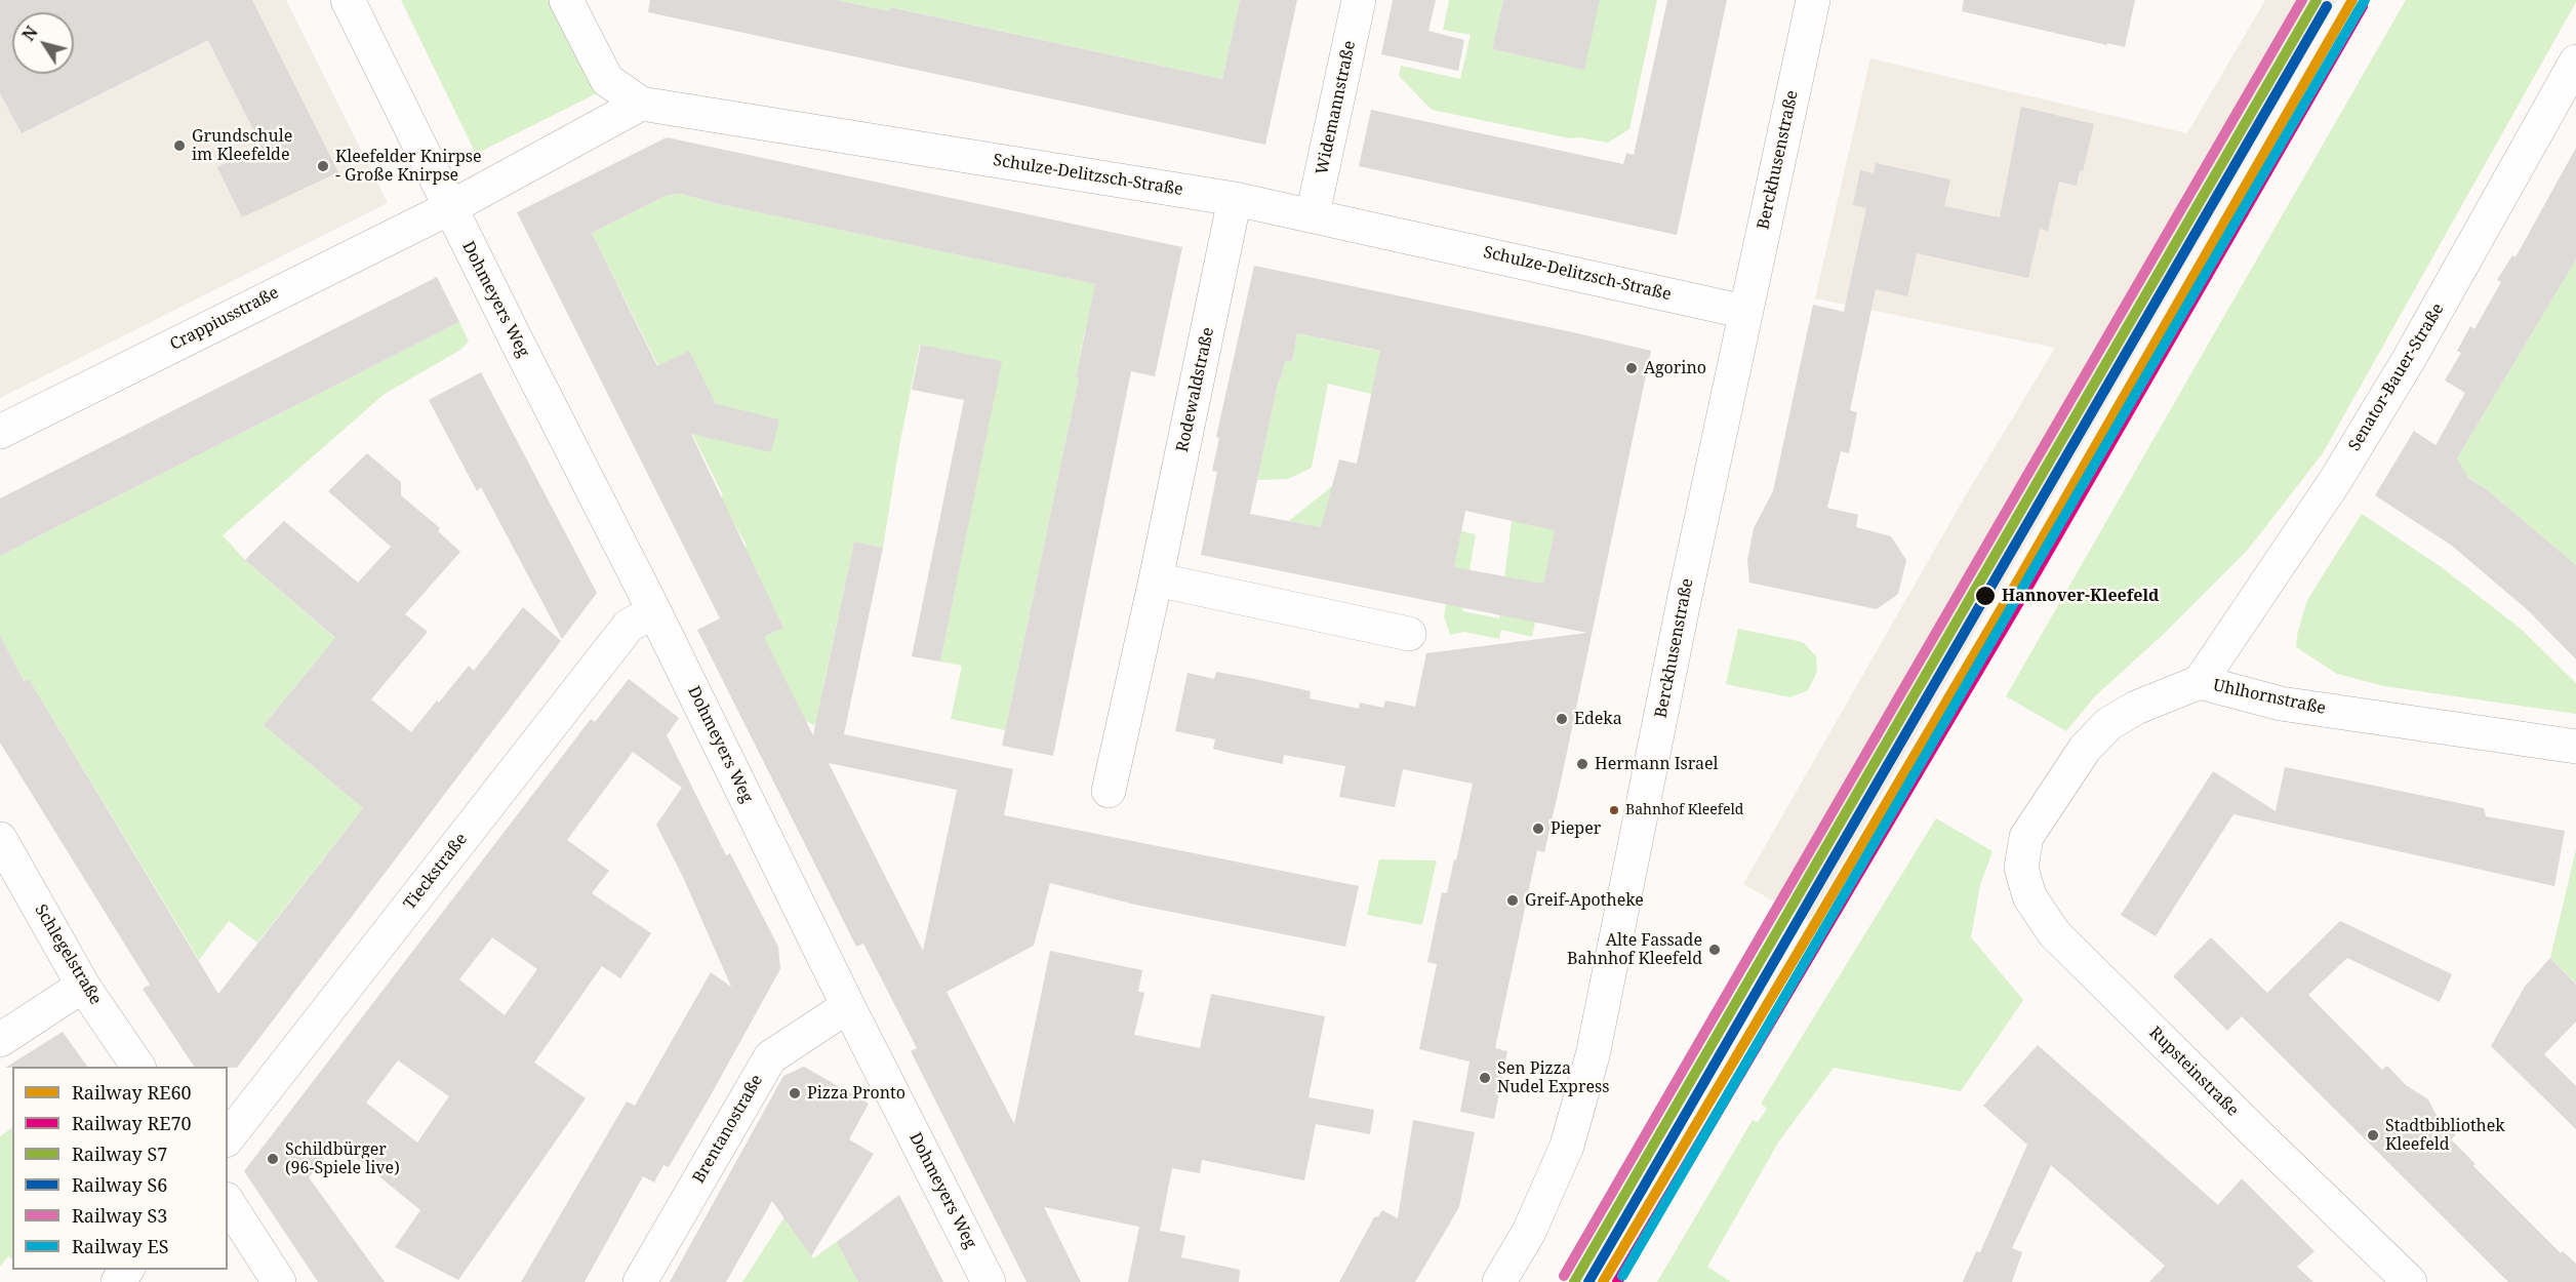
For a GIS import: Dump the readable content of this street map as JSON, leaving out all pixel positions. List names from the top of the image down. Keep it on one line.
{"streets":{"street":["Widemannstraße","Berckhusenstraße","Schulze-Delitzsch-Straße","Dohmeyers Weg","Crappiusstraße","Senator-Bauer-Straße","Rodewaldstraße","Uhlhornstraße","Tieckstraße","Schlegelstraße","Rupsteinstraße","Brentanostraße"]},"crossings":[["Widemannstraße","Schulze-Delitzsch-Straße"],["Berckhusenstraße","Schulze-Delitzsch-Straße"],["Schulze-Delitzsch-Straße","Rodewaldstraße"],["Dohmeyers Weg","Crappiusstraße"],["Dohmeyers Weg","Tieckstraße"],["Dohmeyers Weg","Brentanostraße"],["Senator-Bauer-Straße","Uhlhornstraße"],["Uhlhornstraße","Rupsteinstraße"]],"places":["Grundschule im Kleefelde","Kleefelder Knirpse - Große Knirpse","Agorino","Hannover-Kleefeld","Edeka","Hermann Israel","Bahnhof Kleefeld","Pieper","Greif-Apotheke","Alte Fassade Bahnhof Kleefeld","Sen Pizza Nudel Express","Pizza Pronto","Stadtbibliothek Kleefeld","Schildbürger (96-Spiele live)"],"lines":["rail line RE60","rail line S7","rail line S3","rail line ES","rail line RE70","rail line S6"],"legend":["Railway RE60","Railway RE70","Railway S7","Railway S6","Railway S3","Railway ES"],"north":"top left"}
